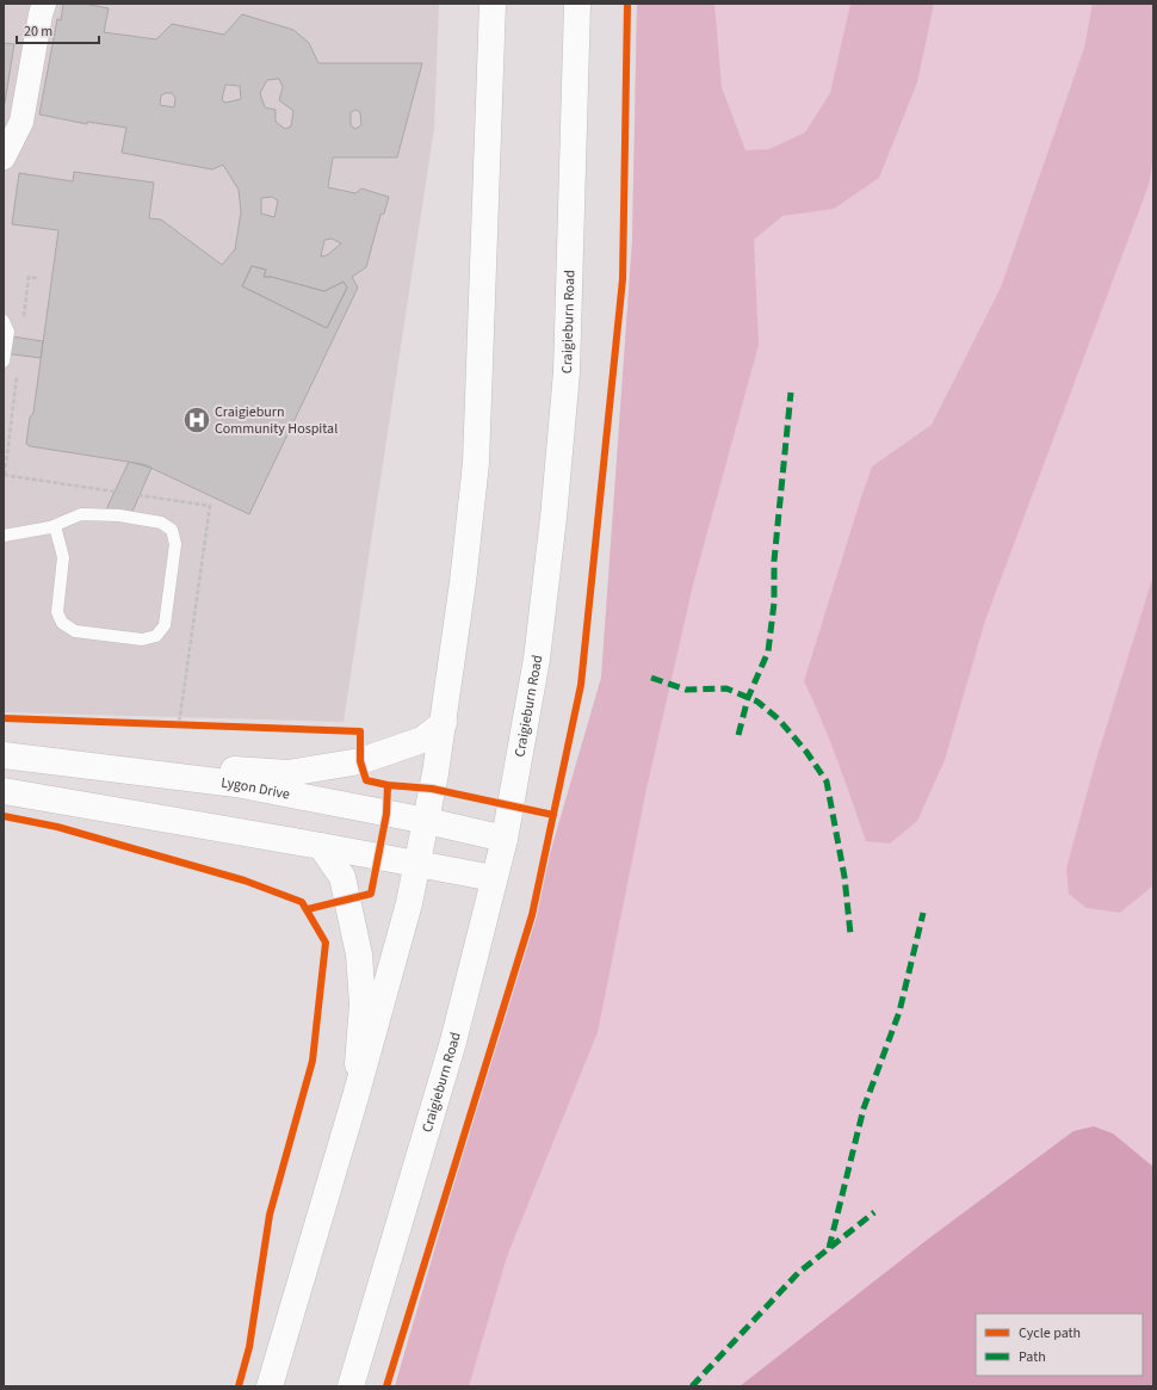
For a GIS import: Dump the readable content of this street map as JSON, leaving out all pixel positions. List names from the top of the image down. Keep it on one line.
{"streets":{"main road":["Craigieburn Road","Lygon Drive"]},"crossings":[["Craigieburn Road","Lygon Drive"]],"places":{"hospital":["Craigieburn Community Hospital"]},"legend":["Cycle path","Path"],"scale_bar":"20 m"}
